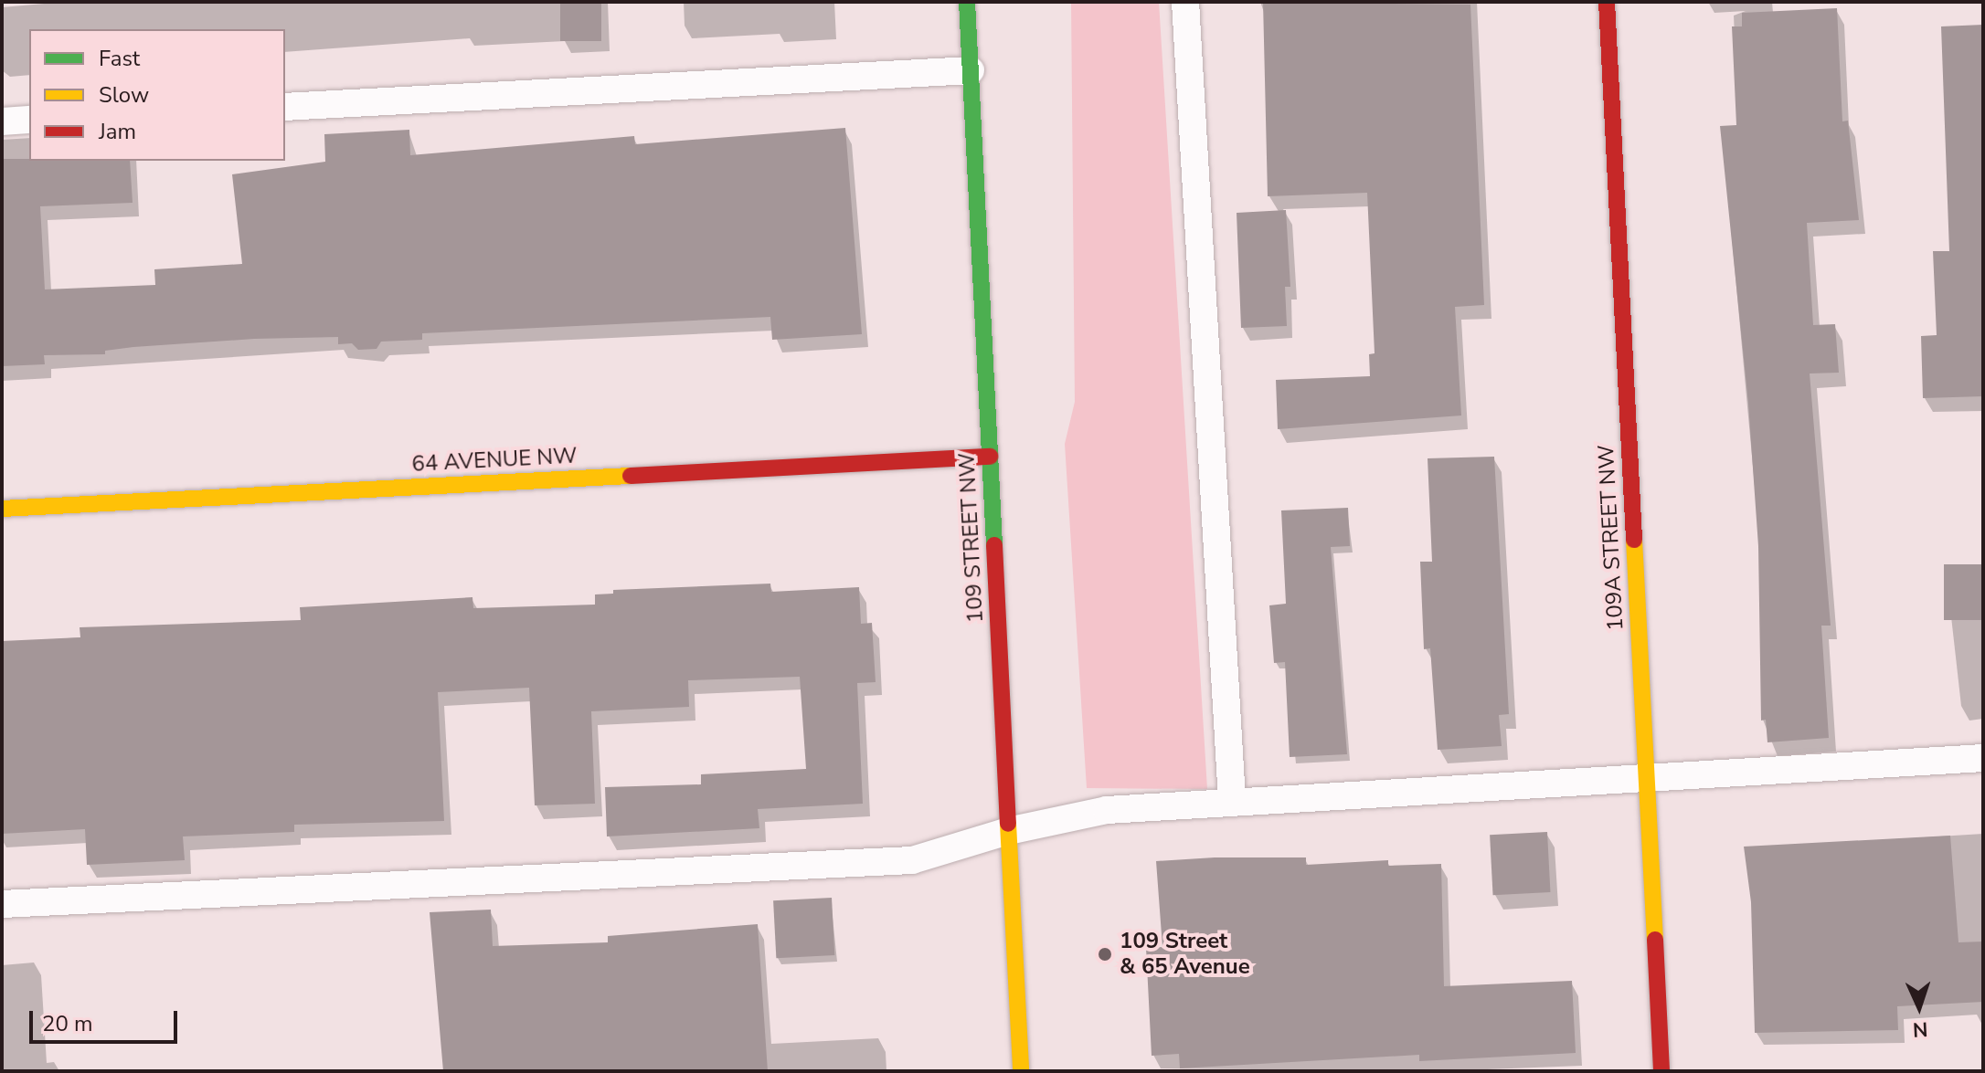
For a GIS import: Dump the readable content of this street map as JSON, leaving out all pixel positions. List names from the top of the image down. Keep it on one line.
{"streets":{"street":["64 AVENUE NW","109 STREET NW","109A STREET NW"]},"crossings":[["64 AVENUE NW","109 STREET NW"]],"places":["109 Street & 65 Avenue"],"legend":["Fast","Slow","Jam"],"scale_bar":"20 m","north":"bottom"}
